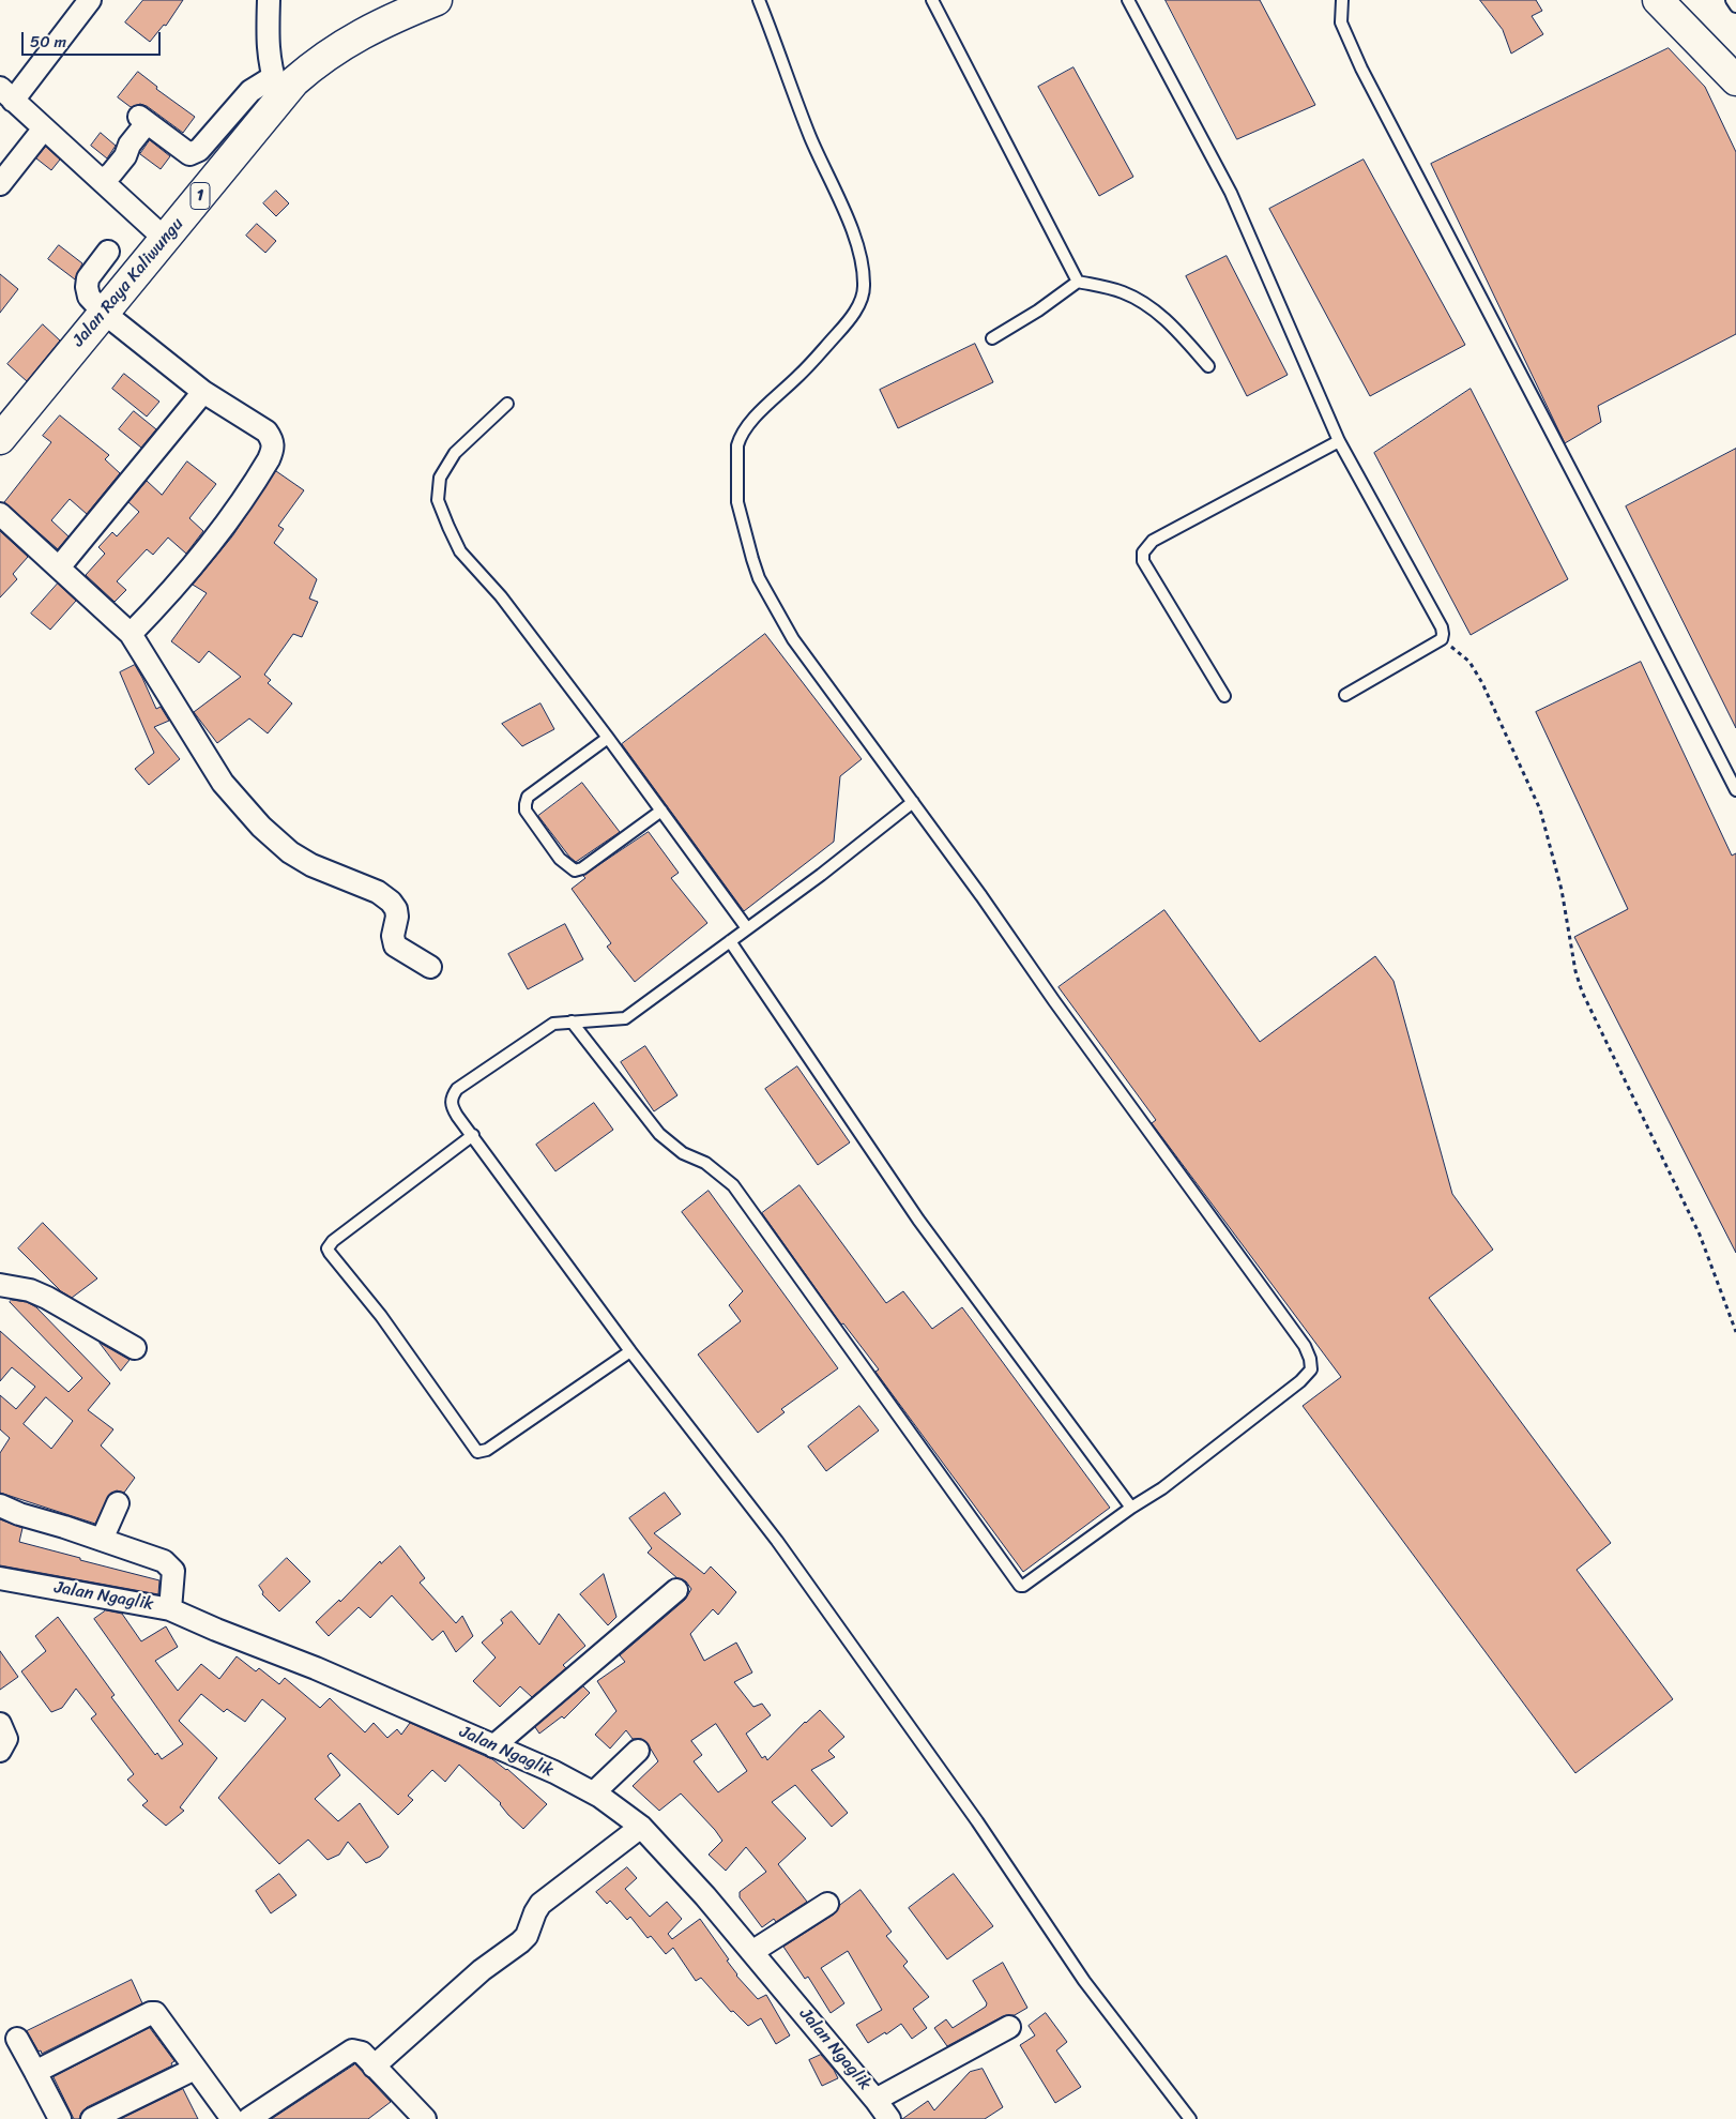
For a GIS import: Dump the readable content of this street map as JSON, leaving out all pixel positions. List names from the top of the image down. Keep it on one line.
{"streets":{"main road":["1","Jalan Raya Kaliwungu"],"street":["Jalan Ngaglik"]},"scale_bar":"50 m"}
